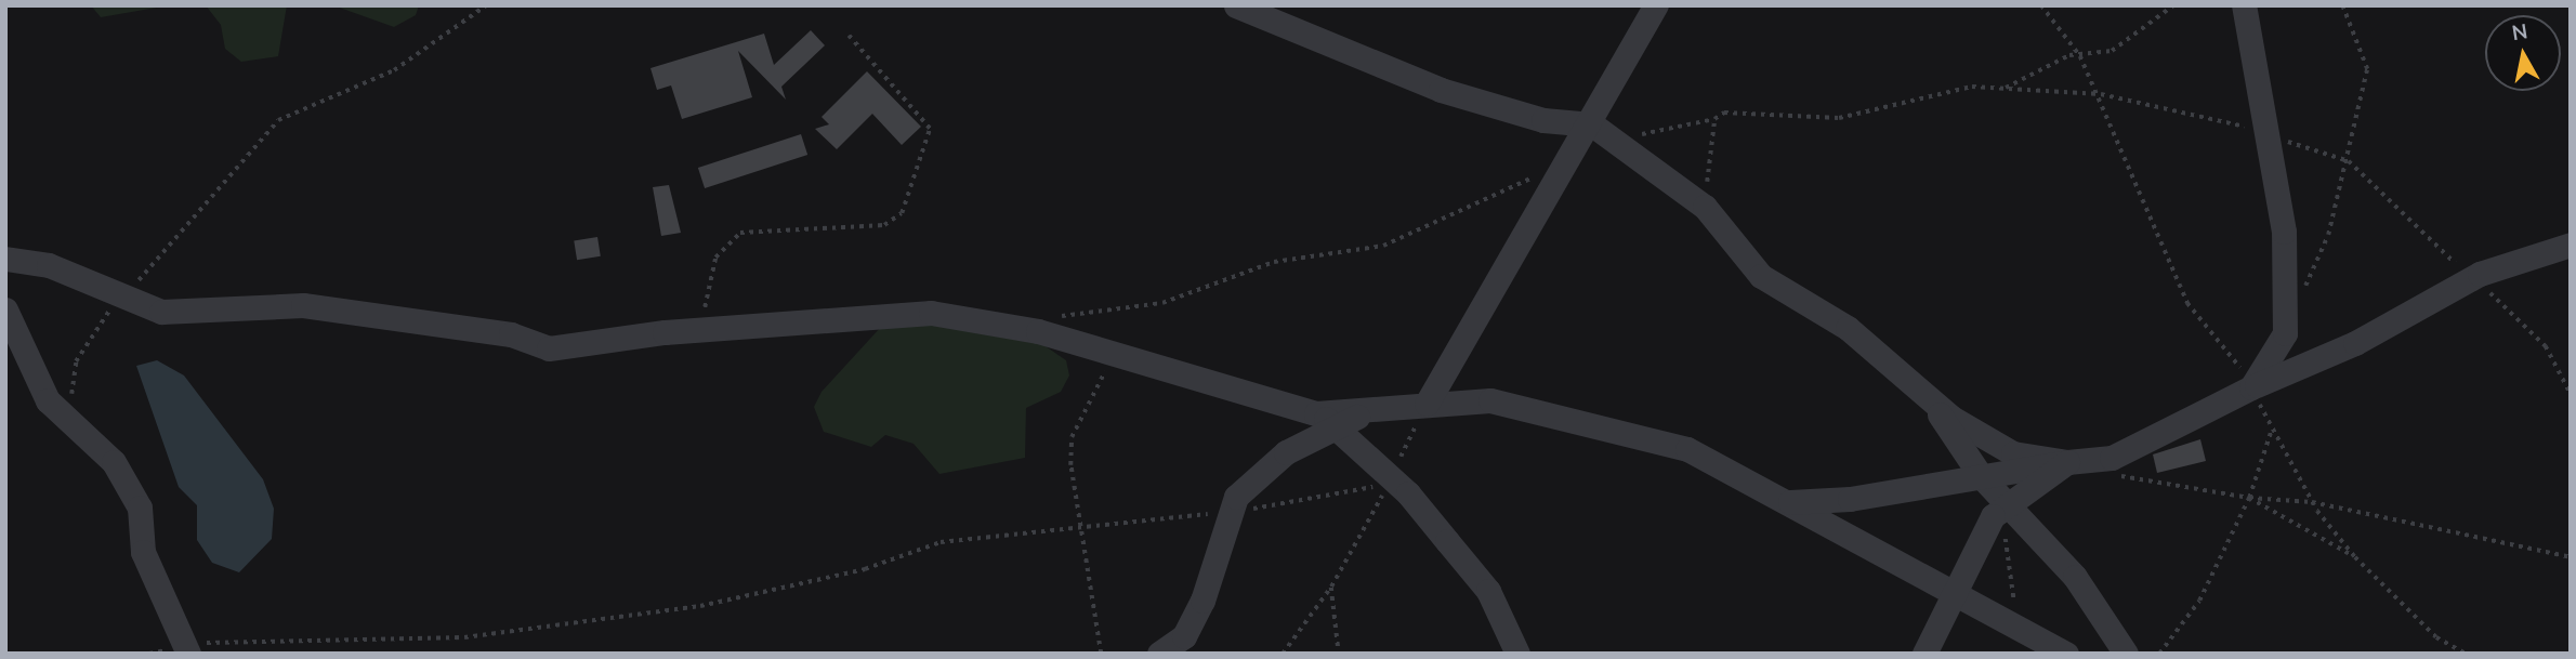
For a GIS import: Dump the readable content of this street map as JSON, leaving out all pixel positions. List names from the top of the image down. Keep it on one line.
{"north":"top"}
